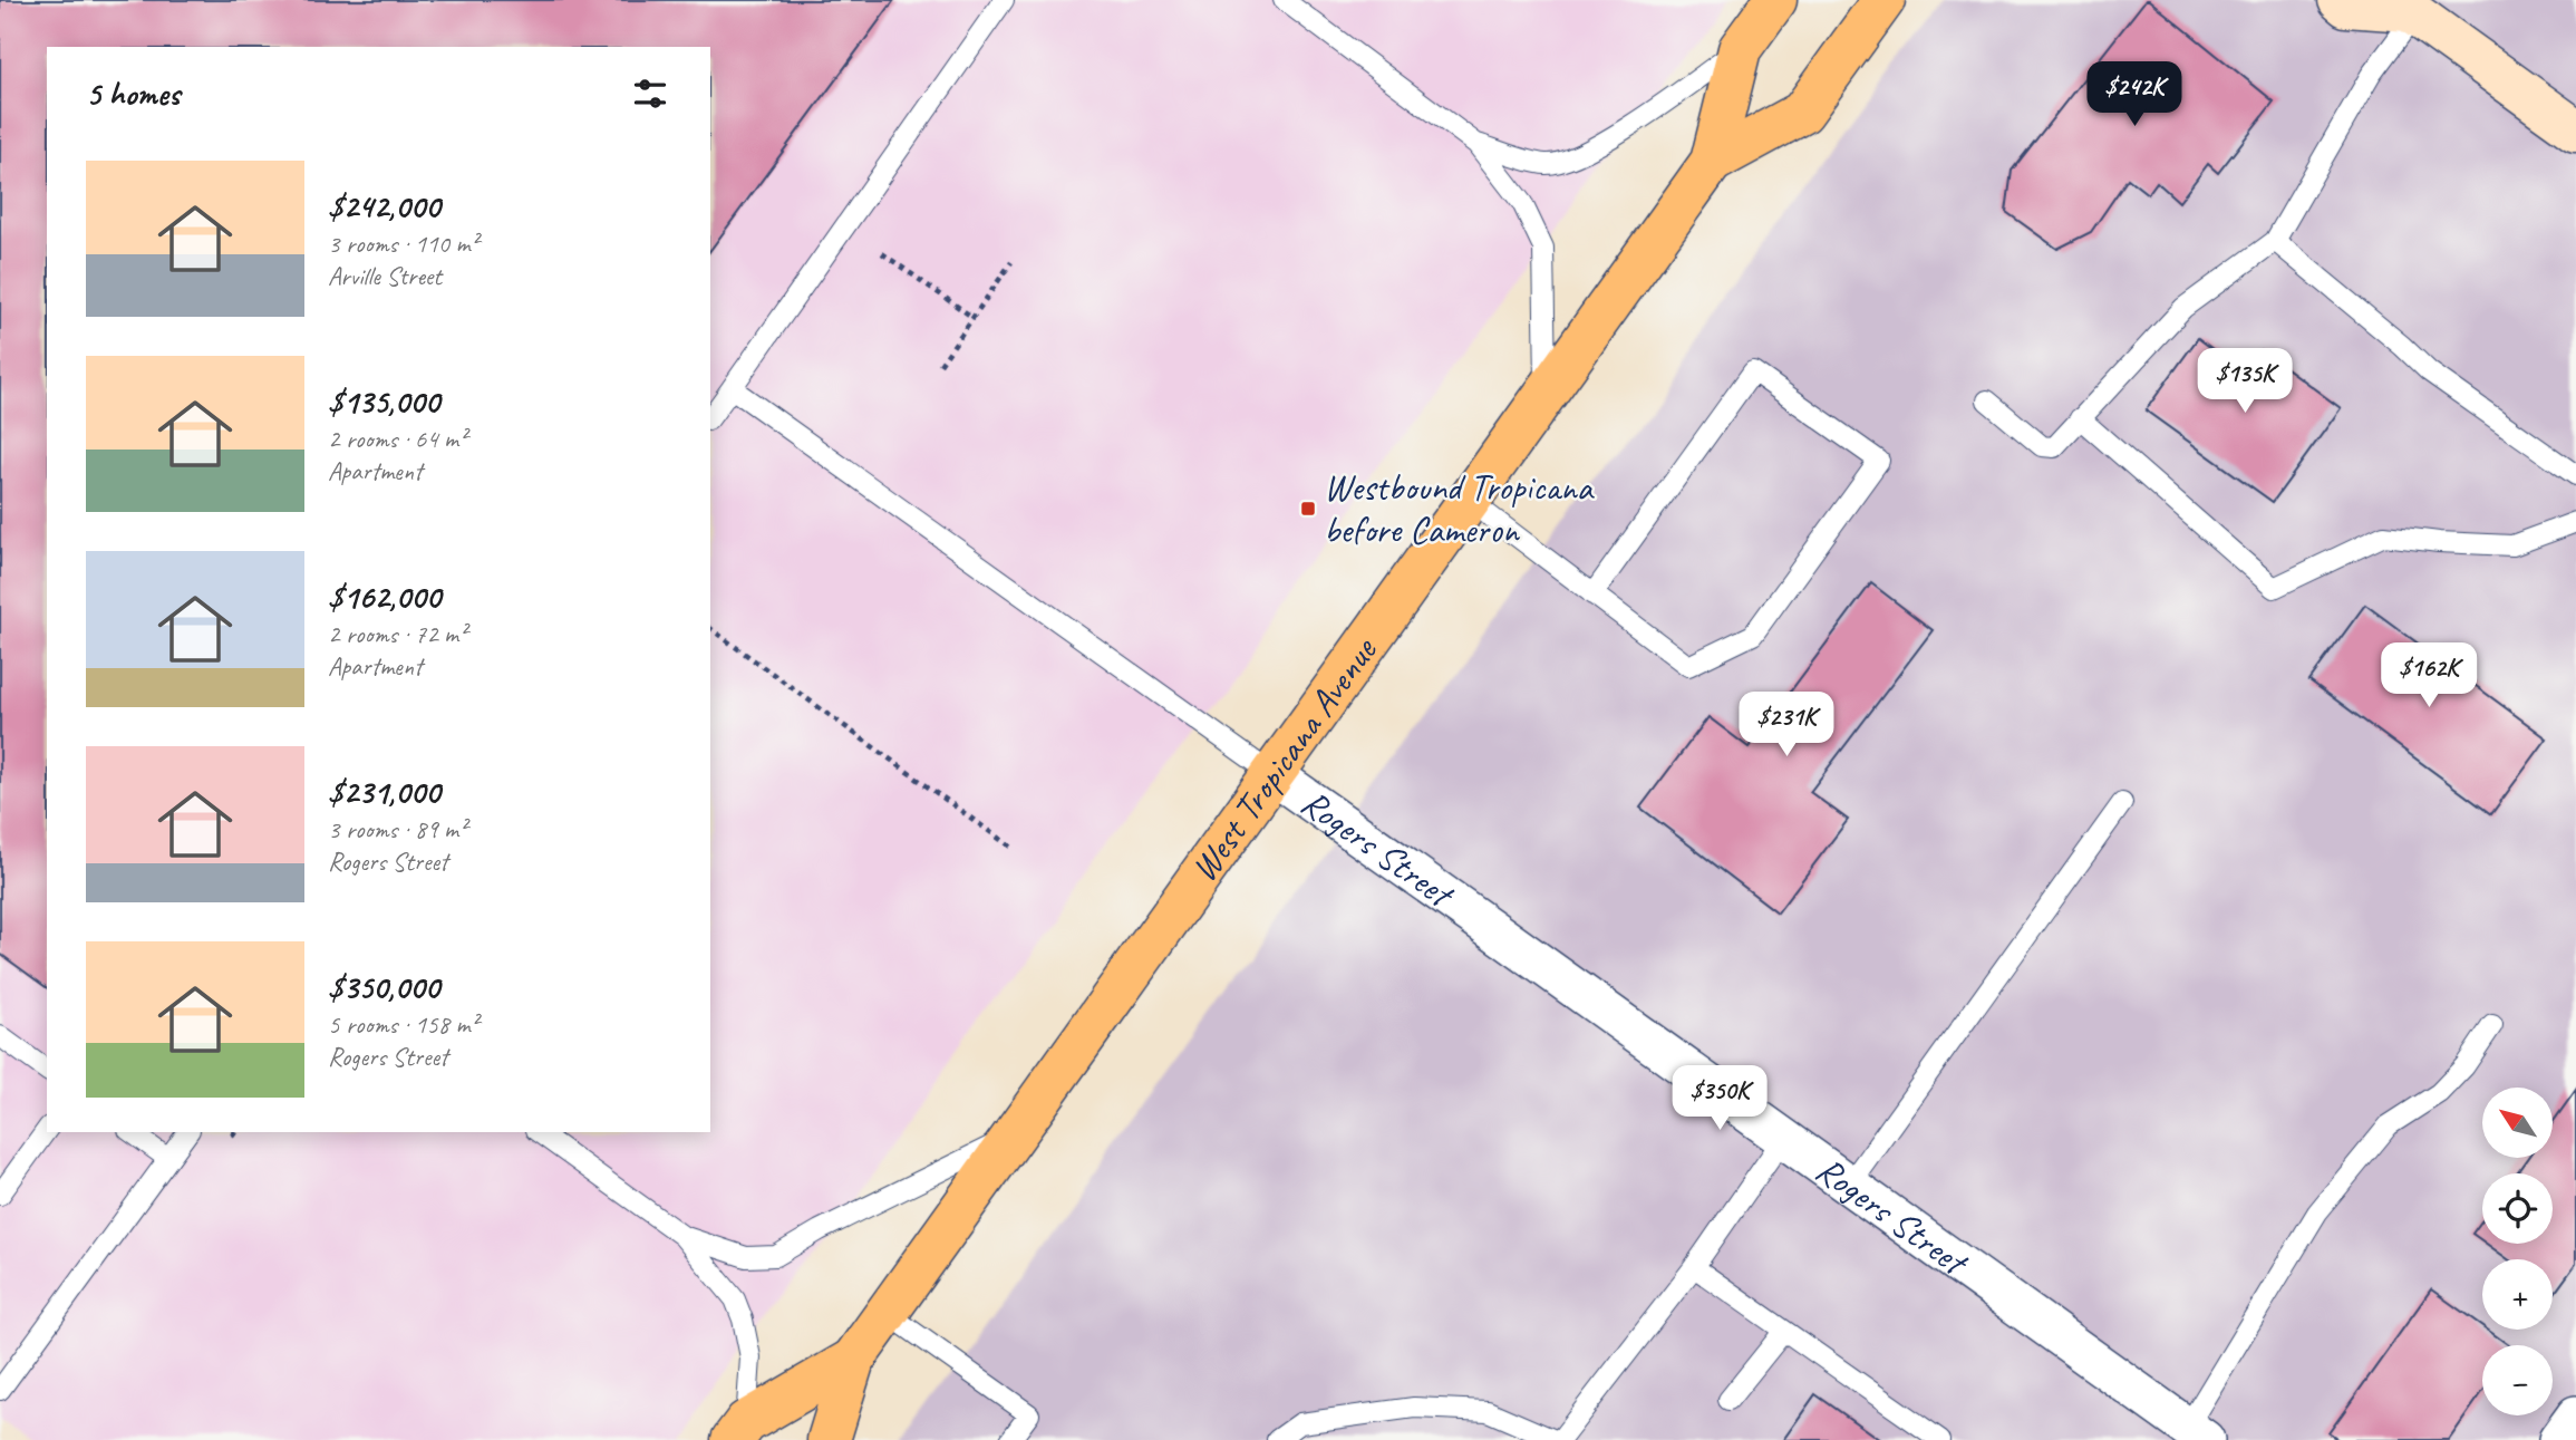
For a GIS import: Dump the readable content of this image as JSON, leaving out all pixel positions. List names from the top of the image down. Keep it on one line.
{"streets":{"main road":["West Tropicana Avenue"],"street":["Rogers Street"]},"crossings":[["West Tropicana Avenue","Rogers Street"]],"places":{"transit":["Westbound Tropicana before Cameron"]},"north":"top left","page":{"heading":"5 homes","price":["$242K","$135K","$162K","$231K","$350K"],"list":[{"name":"$242,000","note":"3 rooms · 110 m² · Arville Street"},{"name":"$135,000","note":"2 rooms · 64 m² · Apartment"},{"name":"$162,000","note":"2 rooms · 72 m² · Apartment"},{"name":"$231,000","note":"3 rooms · 89 m² · Rogers Street"},{"name":"$350,000","note":"5 rooms · 158 m² · Rogers Street"}],"map_buttons":["+","−"]}}
